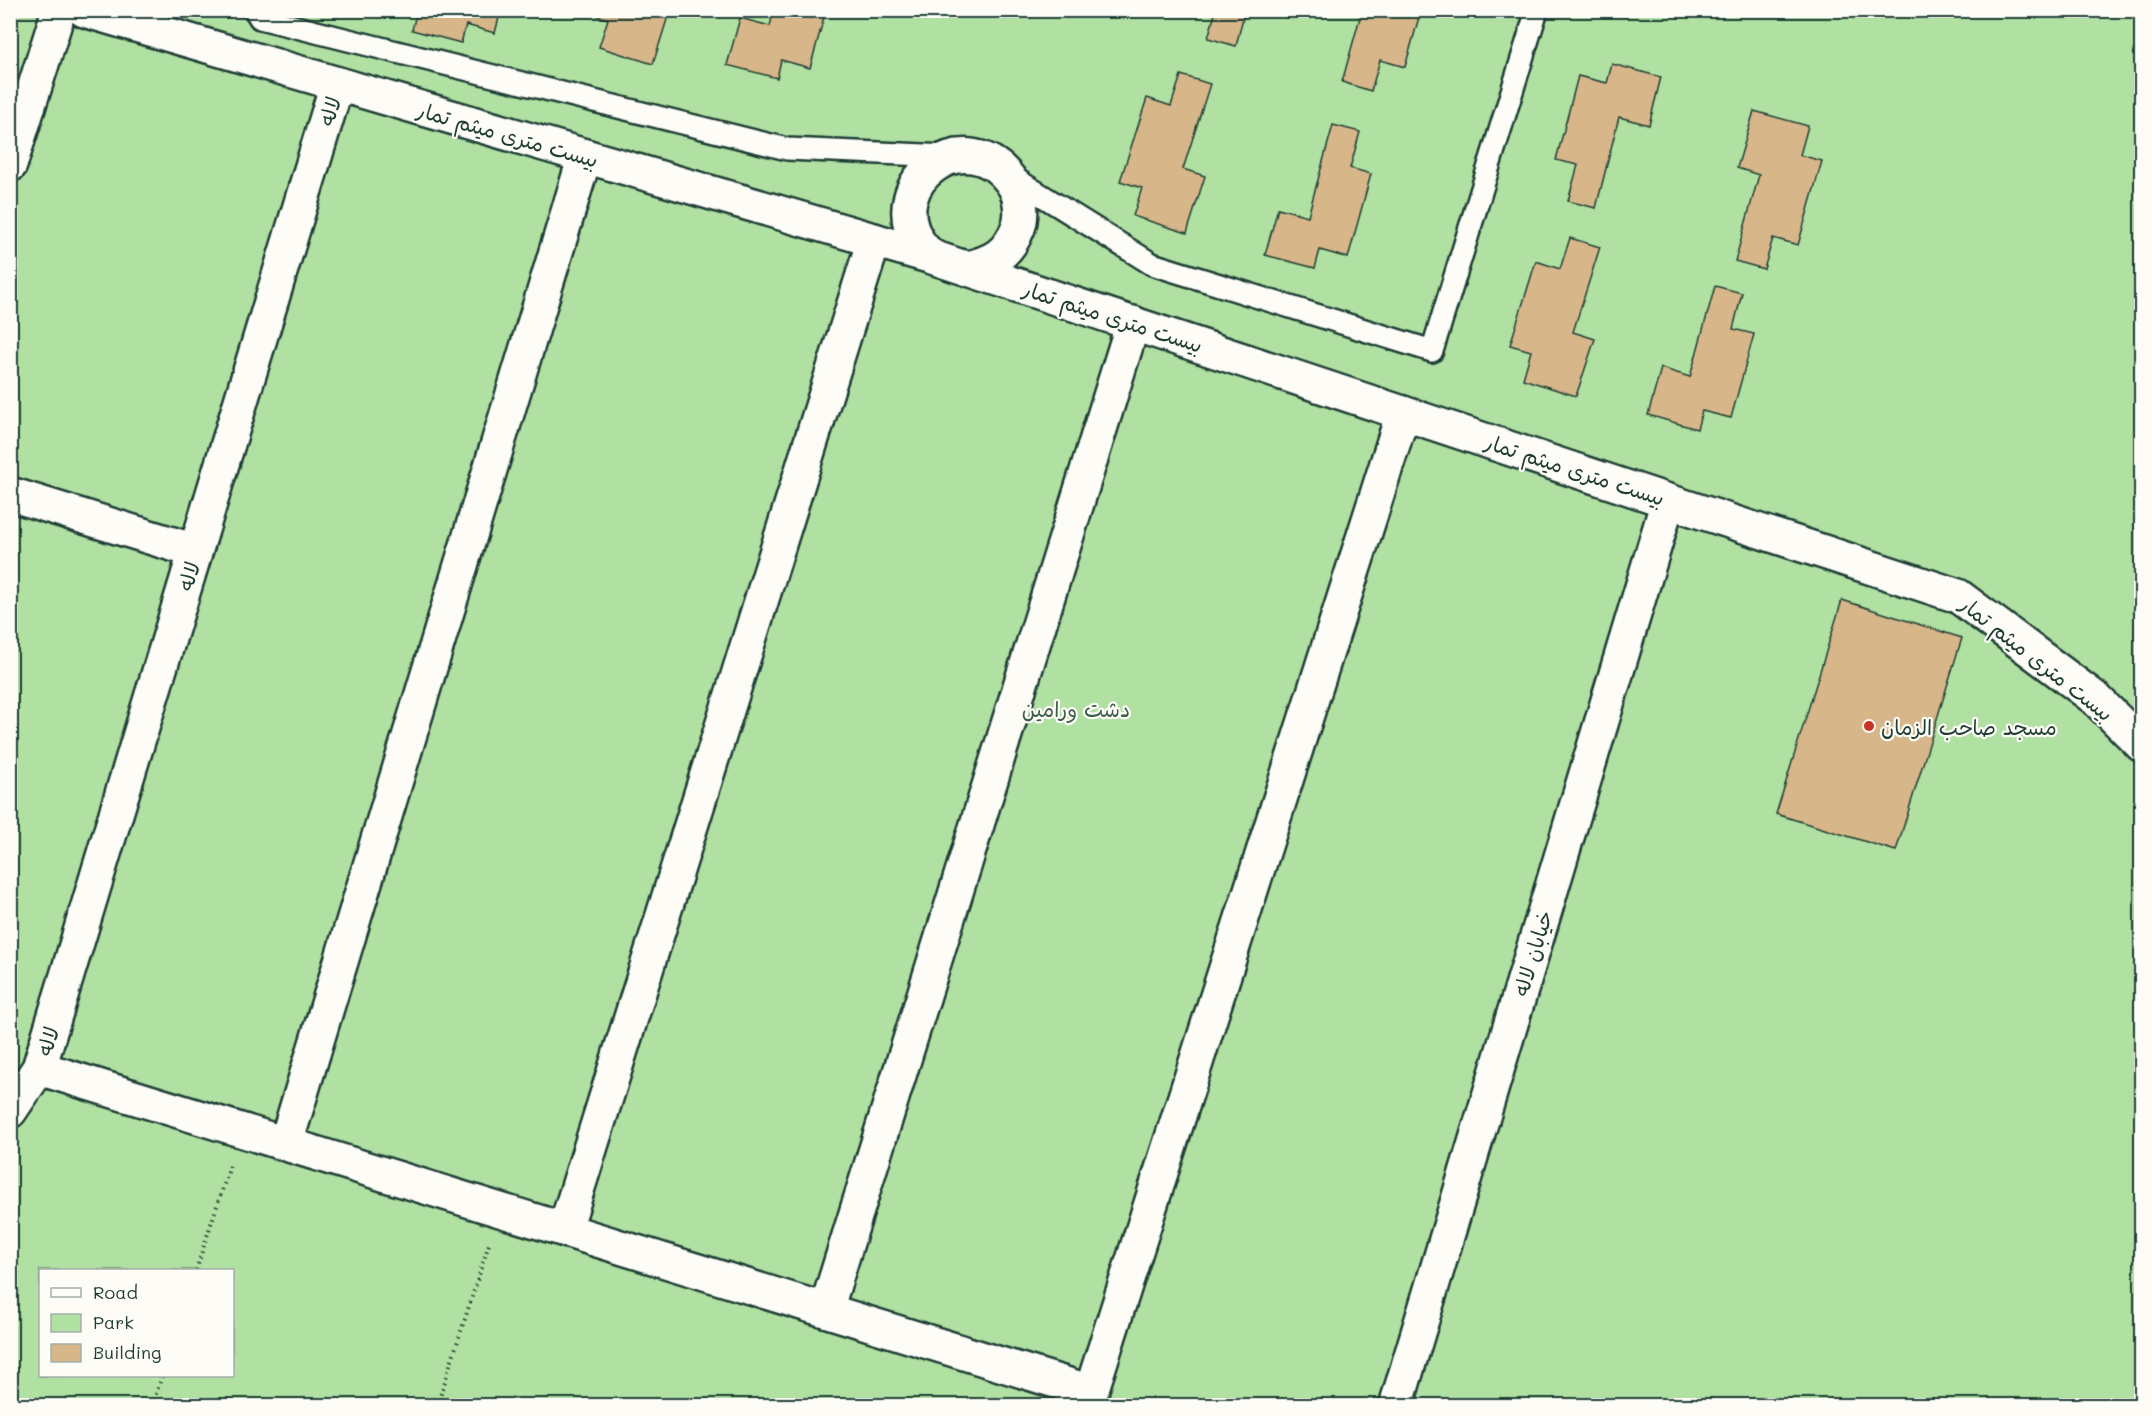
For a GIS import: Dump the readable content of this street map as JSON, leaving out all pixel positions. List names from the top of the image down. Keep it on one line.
{"streets":{"street":["لاله","بیست متری میثم تمار","خیابان لاله"]},"crossings":[["لاله","بیست متری میثم تمار"],["بیست متری میثم تمار","خیابان لاله"]],"parks":["دشت ورامین"],"places":["مسجد صاحب الزمان"],"legend":["Road","Park","Building"]}
